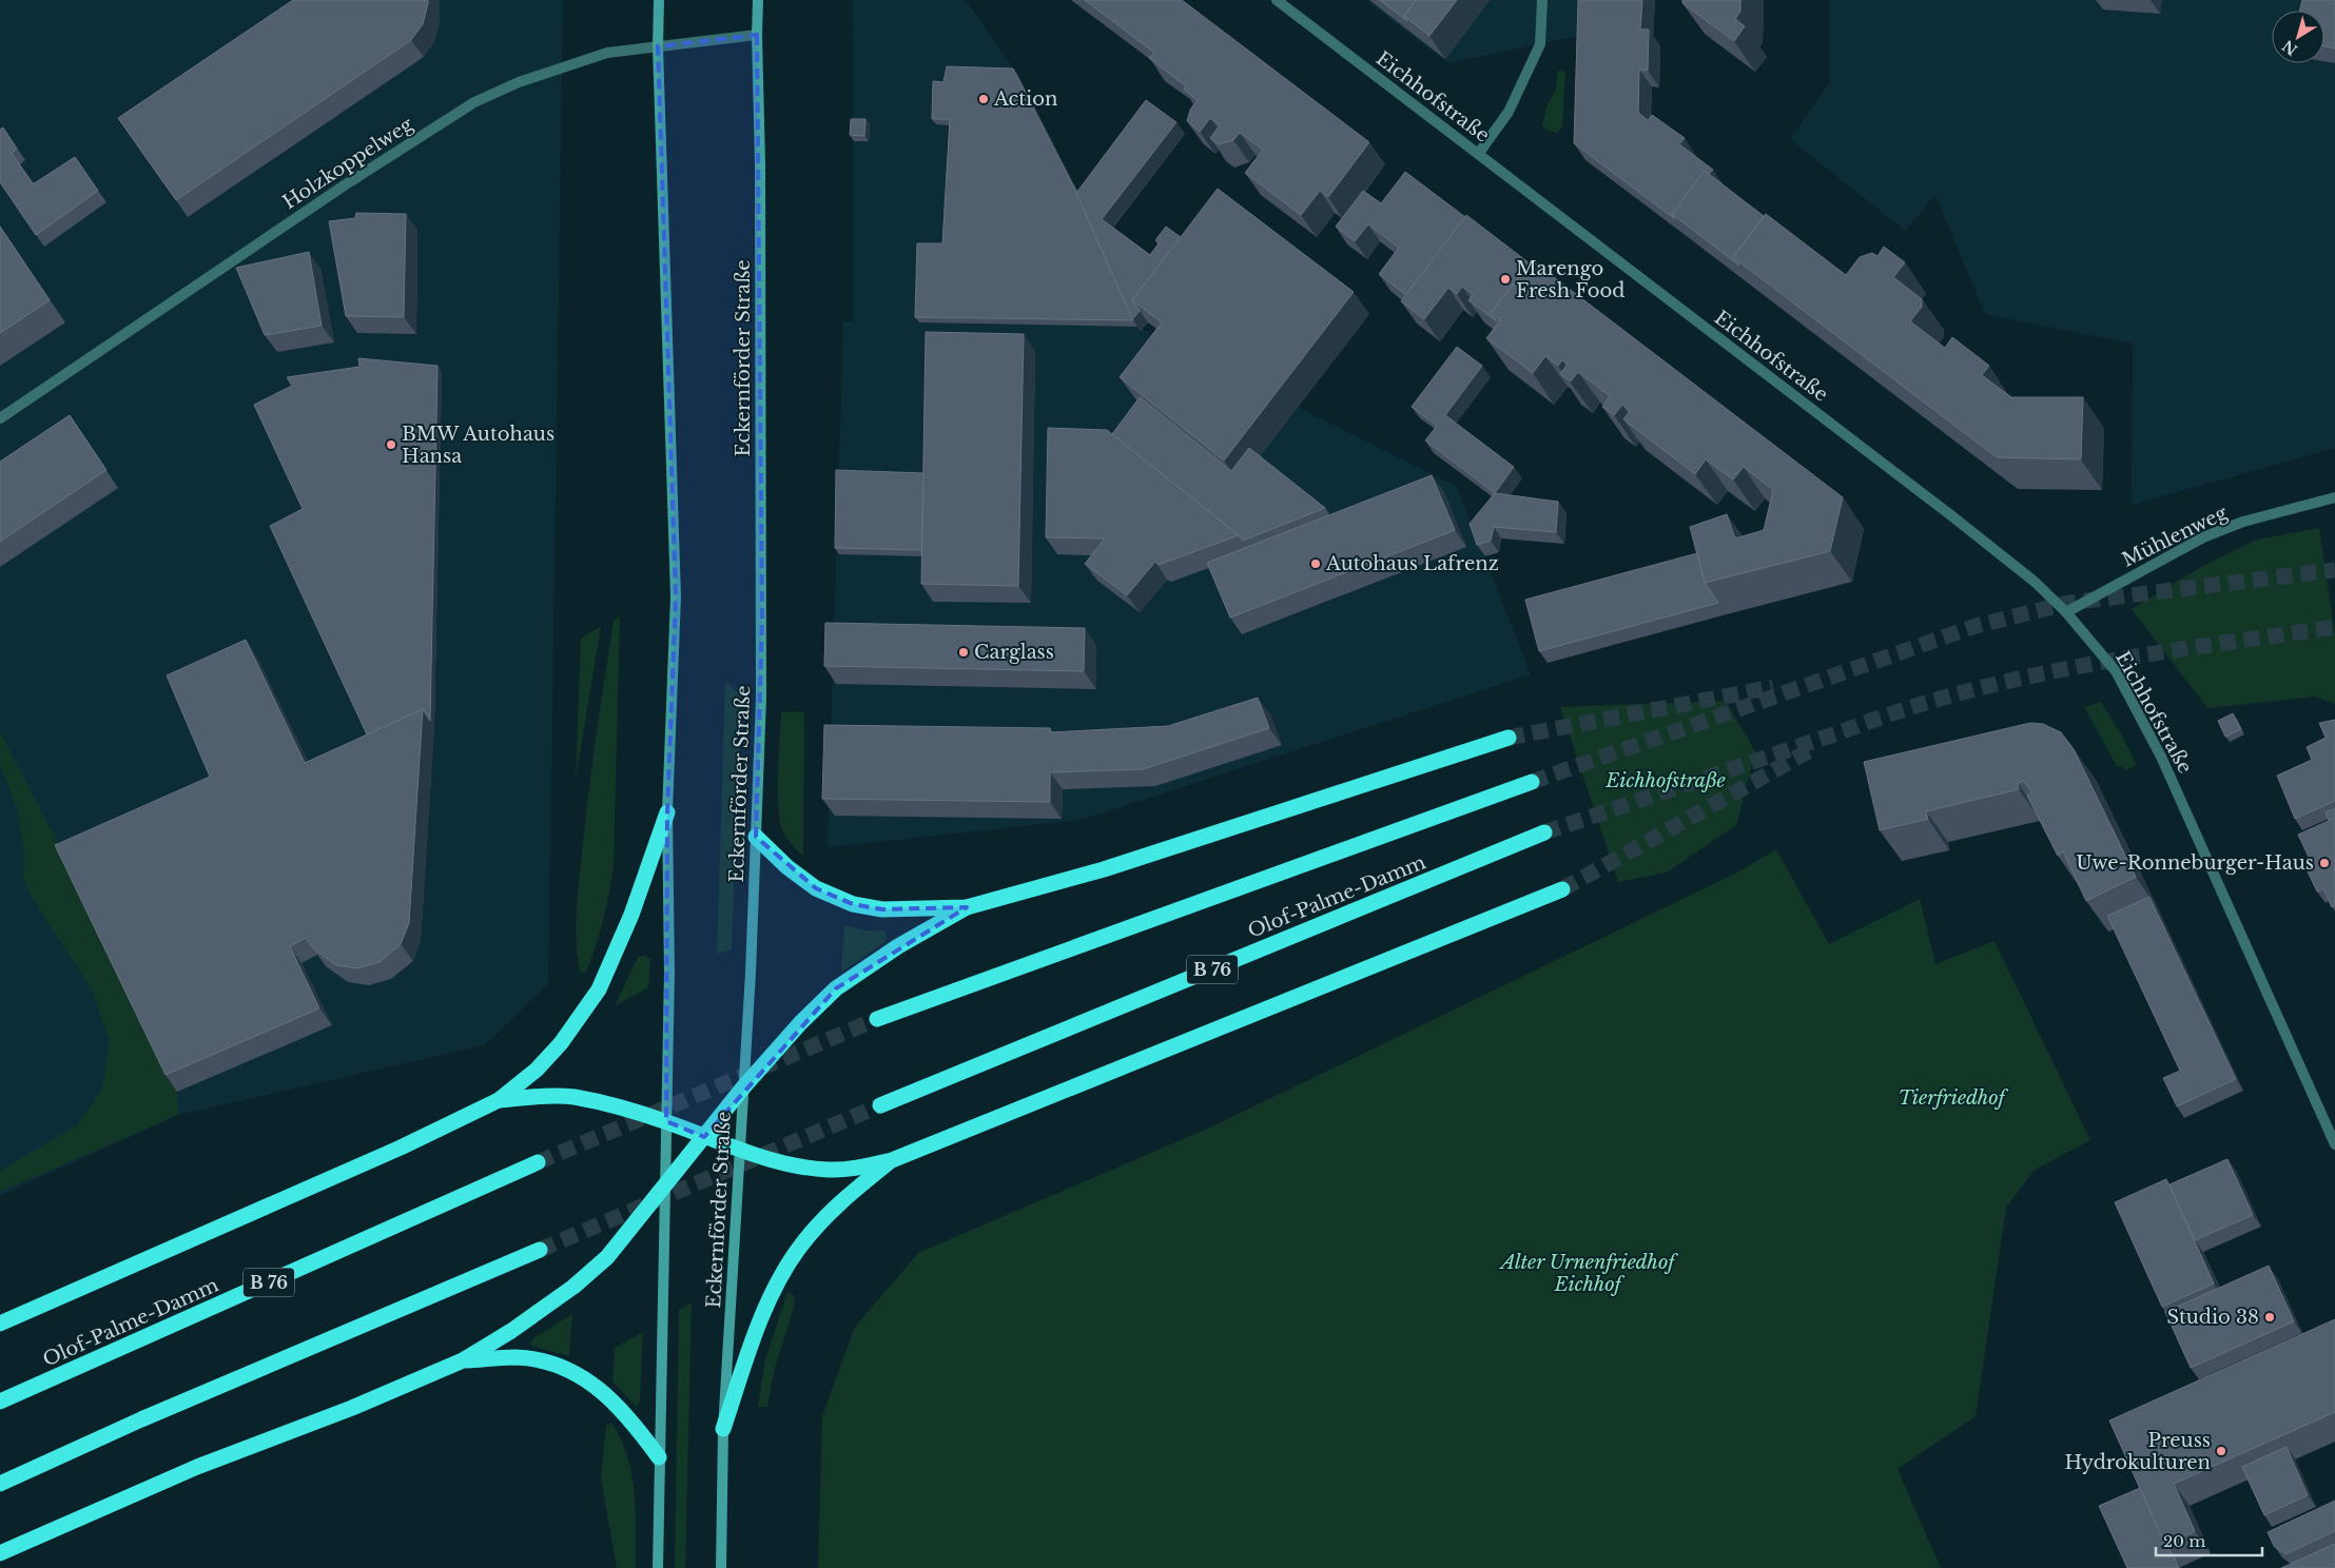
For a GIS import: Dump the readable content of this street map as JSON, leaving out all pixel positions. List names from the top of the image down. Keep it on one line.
{"streets":{"highway":["Olof-Palme-Damm","B 76"],"main road":["Eckernförder Straße"],"street":["Eichhofstraße","Holzkoppelweg","Mühlenweg"]},"crossings":[["Eichhofstraße","Mühlenweg"],["Holzkoppelweg","Eckernförder Straße"]],"parks":["Eichhofstraße","Tierfriedhof","Alter Urnenfriedhof Eichhof"],"places":["Action","Marengo Fresh Food","BMW Autohaus Hansa","Autohaus Lafrenz","Carglass","Uwe-Ronneburger-Haus","Studio 38","Preuss Hydrokulturen"],"scale_bar":"20 m","north":"bottom left"}
